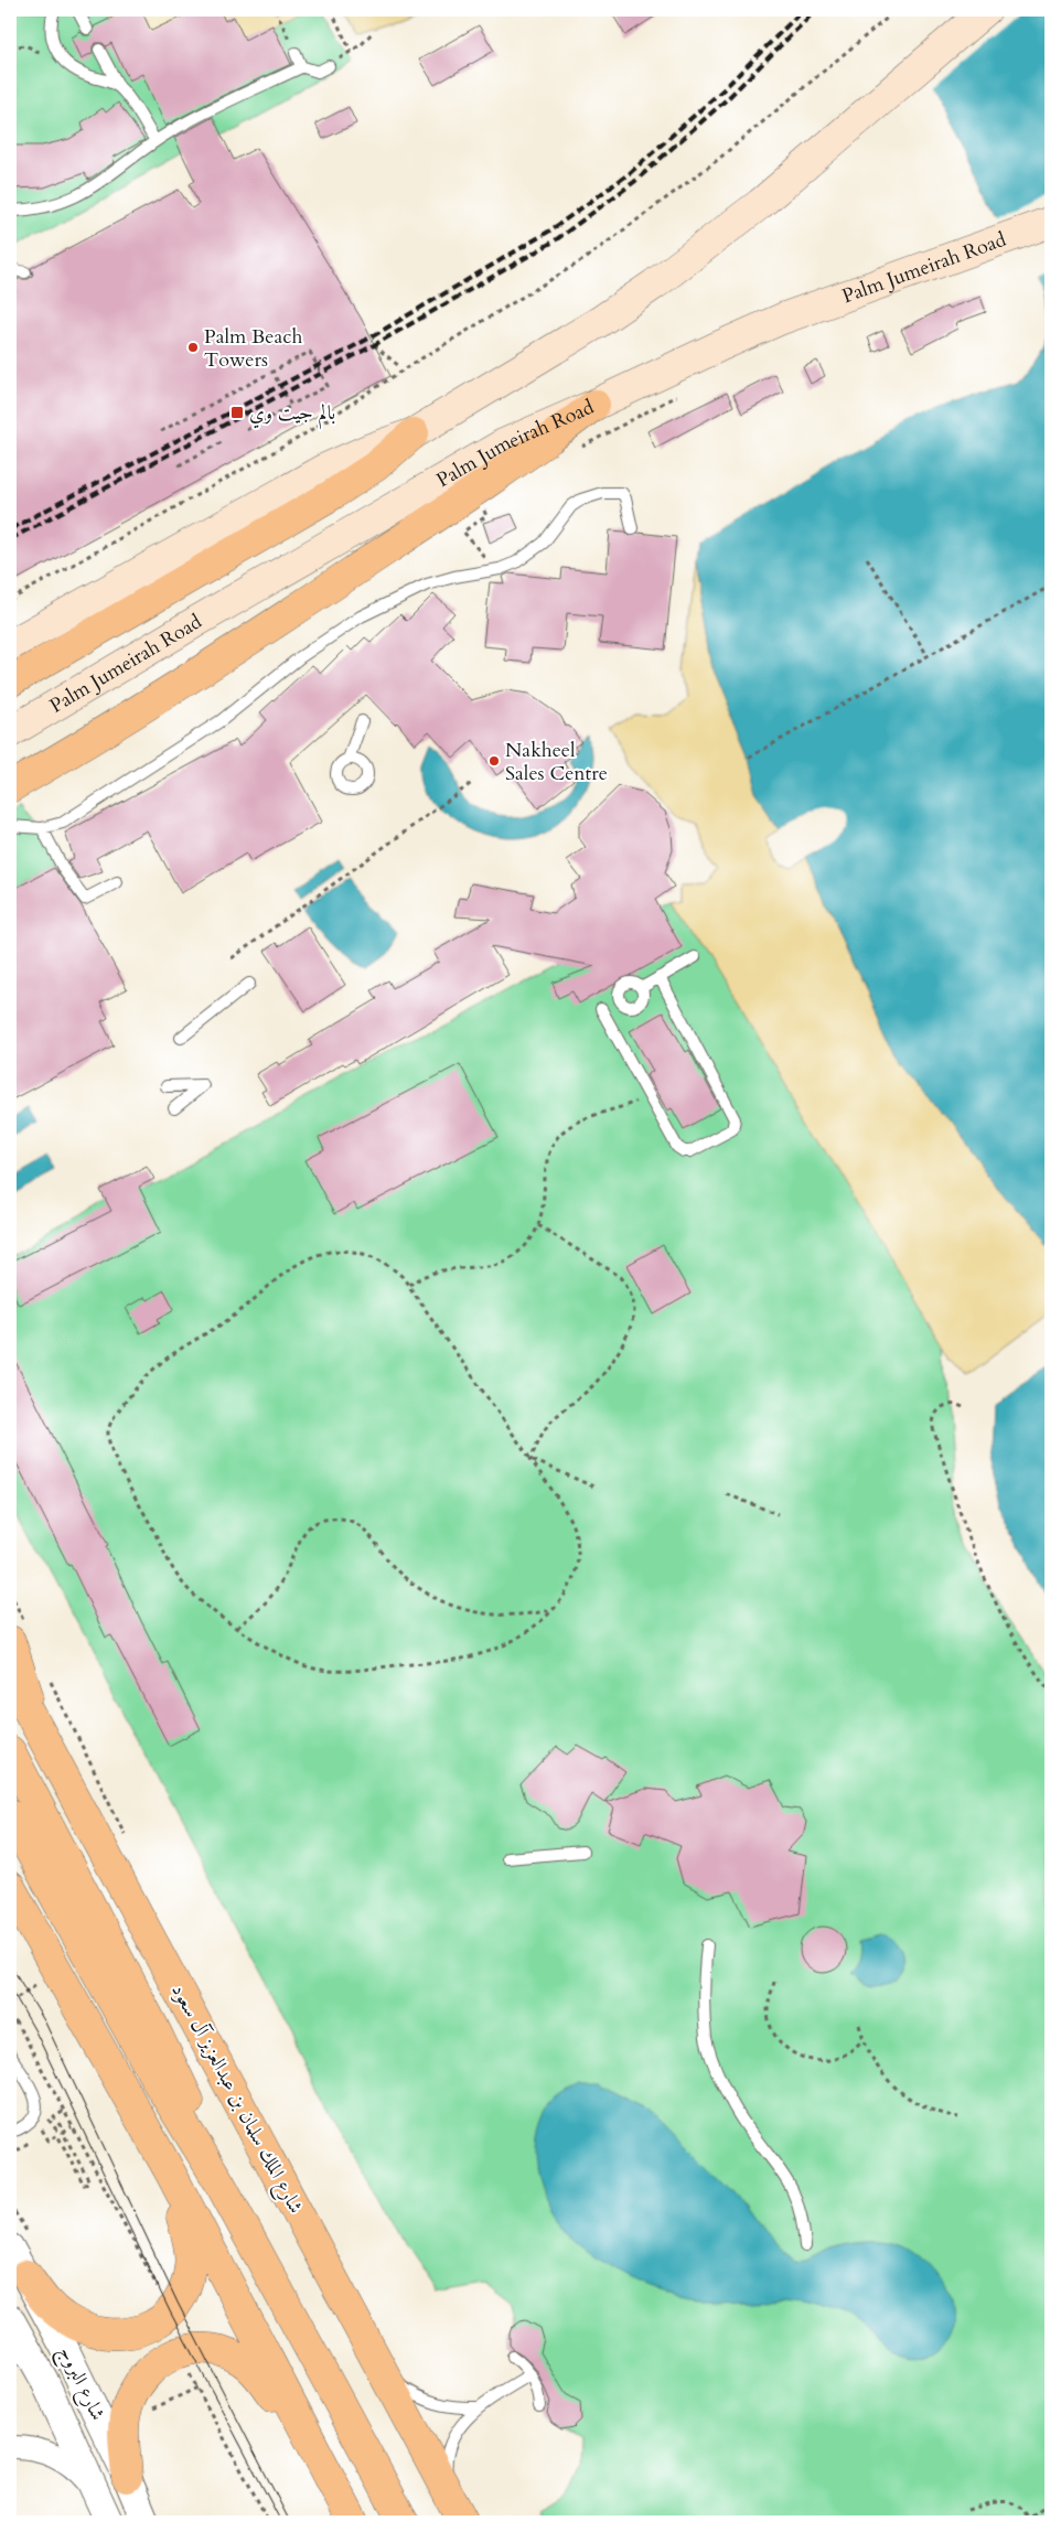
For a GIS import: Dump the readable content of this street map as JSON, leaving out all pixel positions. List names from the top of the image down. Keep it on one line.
{"streets":{"main road":["Palm Jumeirah Road","شارع الملك سلمان بن عبدالعزيز آل سعود"],"street":["شارع البروج"]},"places":{"other":["Palm Beach Towers","Nakheel Sales Centre"],"transit":["بالم جيت وي"]}}
